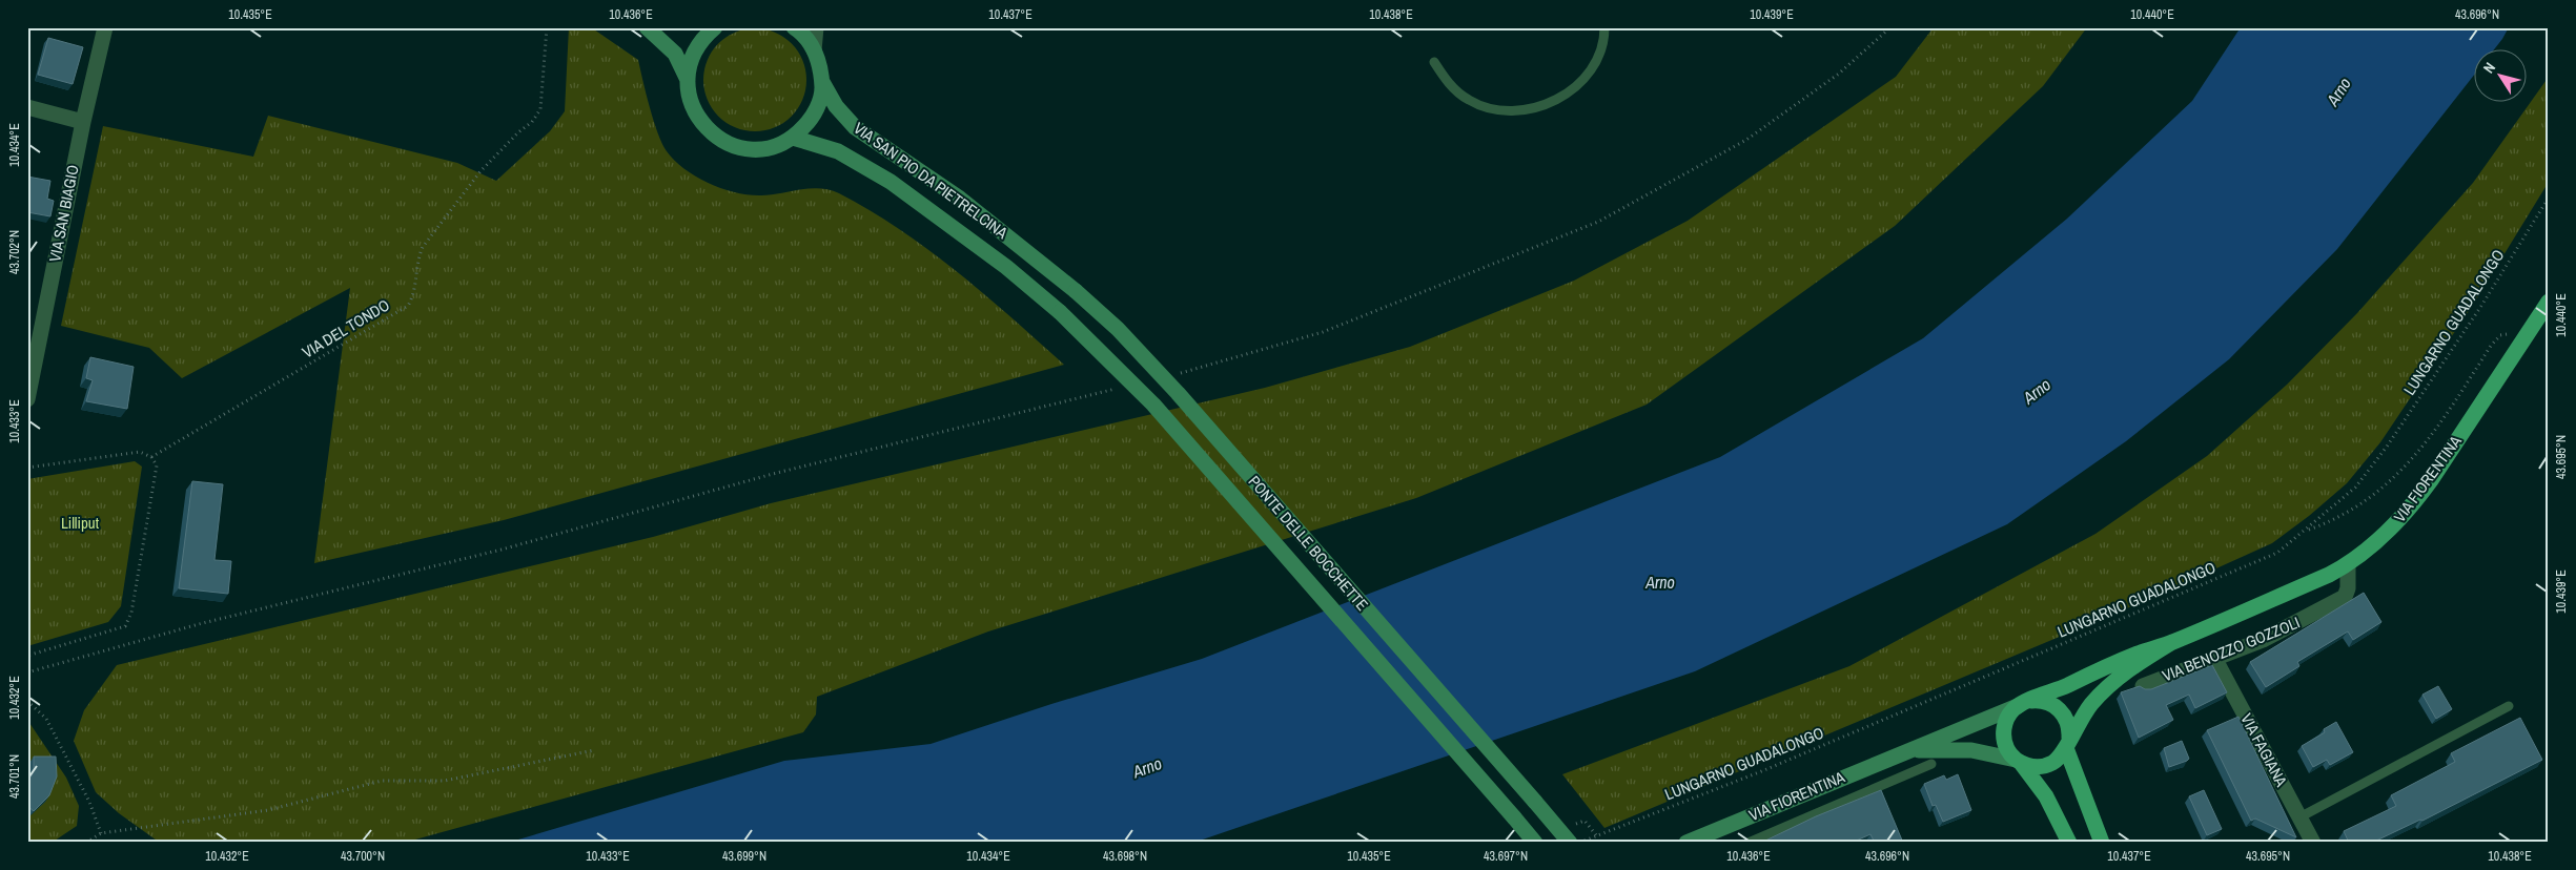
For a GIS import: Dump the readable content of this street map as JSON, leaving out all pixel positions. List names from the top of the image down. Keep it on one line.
{"streets":{"main road":["VIA SAN PIO DA PIETRELCINA","VIA FIORENTINA","PONTE DELLE BOCCHETTE"],"street":["VIA SAN BIAGIO","VIA BENOZZO GOZZOLI","VIA FAGIANA"],"path":["LUNGARNO GUADALONGO","VIA DEL TONDO"]},"crossings":[["VIA SAN PIO DA PIETRELCINA","PONTE DELLE BOCCHETTE"],["VIA FIORENTINA","VIA BENOZZO GOZZOLI"],["VIA BENOZZO GOZZOLI","VIA FAGIANA"]],"water":["Arno"],"parks":["Lilliput"],"north":"top left","coordinates":["10.435°E","10.436°E","10.437°E","10.438°E","10.439°E","10.440°E","43.696°N","10.434°E","43.702°N","10.433°E","43.695°N","10.432°E","43.701°N","43.700°N","43.699°N","43.698°N","43.697°N"]}
